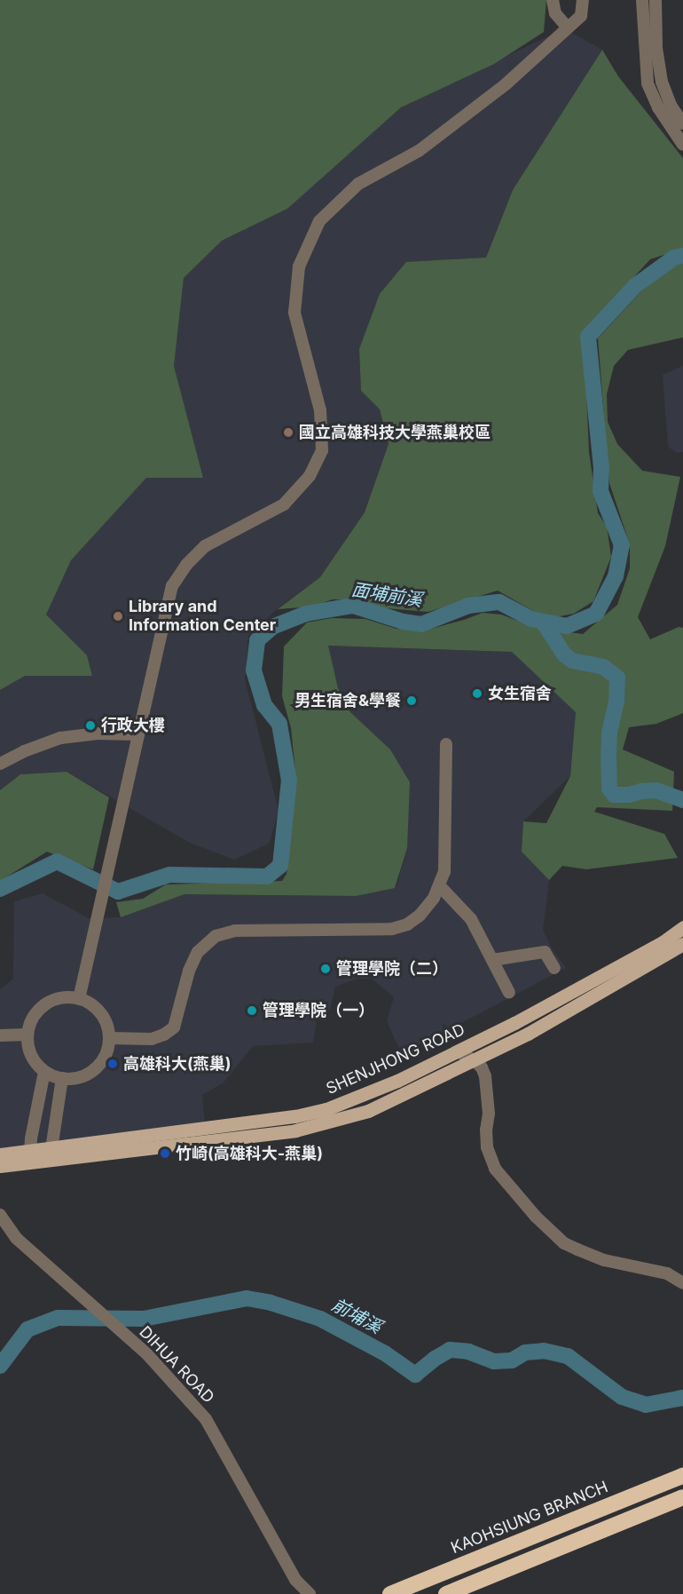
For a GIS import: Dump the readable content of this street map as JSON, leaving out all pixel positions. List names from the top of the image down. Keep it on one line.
{"streets":{"highway":["KAOHSIUNG BRANCH"],"main road":["SHENJHONG ROAD"],"street":["DIHUA ROAD"]},"water":["面埔前溪","前埔溪"],"places":["國立高雄科技大學燕巢校區","Library and Information Center","女生宿舍","男生宿舍&學餐","行政大樓","管理學院（二）","管理學院（一）","高雄科大(燕巢)","竹崎(高雄科大-燕巢)"]}
